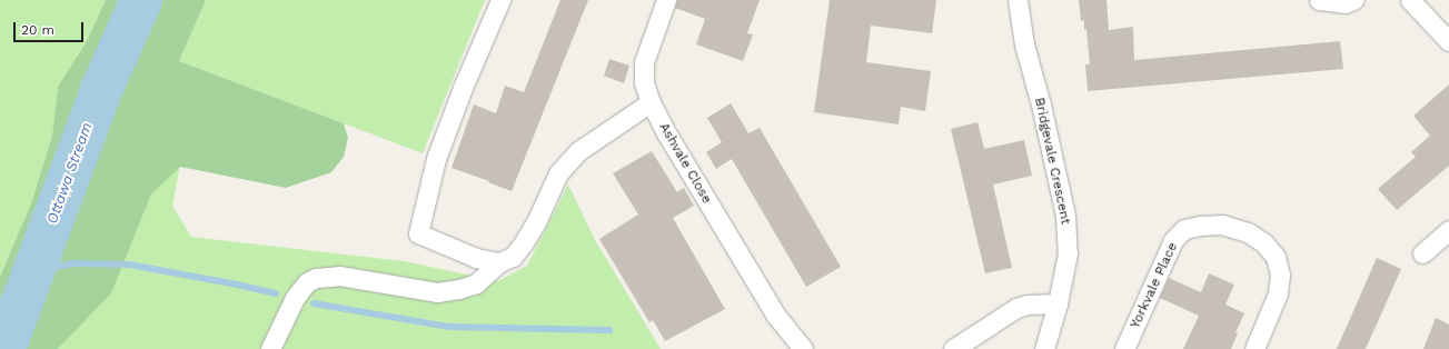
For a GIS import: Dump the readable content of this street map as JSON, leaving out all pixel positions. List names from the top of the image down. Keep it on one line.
{"streets":{"street":["Bridgevale Crescent","Ashvale Close","Yorkvale Place"]},"water":["Ottawa Stream"],"scale_bar":"20 m"}
